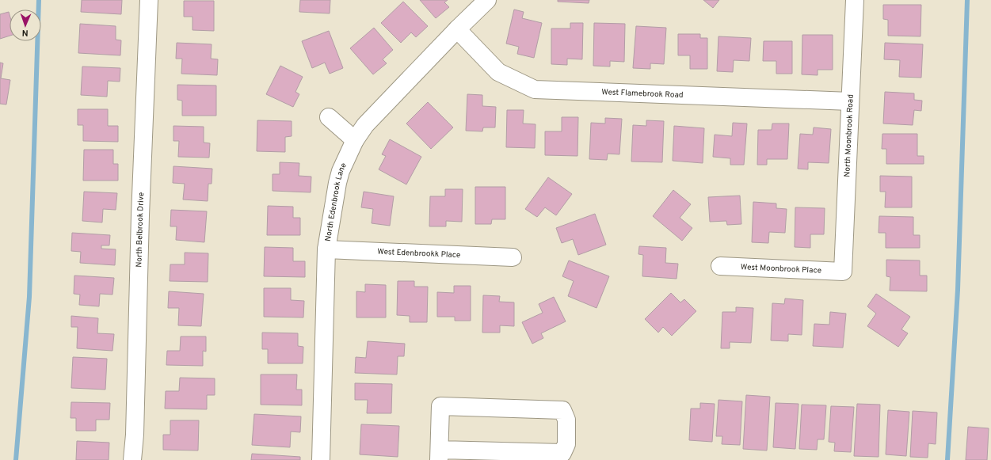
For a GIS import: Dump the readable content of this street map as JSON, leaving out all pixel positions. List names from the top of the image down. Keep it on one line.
{"streets":{"street":["West Flamebrook Road","North Moonbrook Road","North Edenbrook Lane","North Belbrook Drive","West Edenbrookk Place","West Moonbrook Place"]},"crossings":[["West Flamebrook Road","North Moonbrook Road"],["West Flamebrook Road","North Edenbrook Lane"],["North Moonbrook Road","West Moonbrook Place"],["North Edenbrook Lane","West Edenbrookk Place"]],"north":"bottom"}
